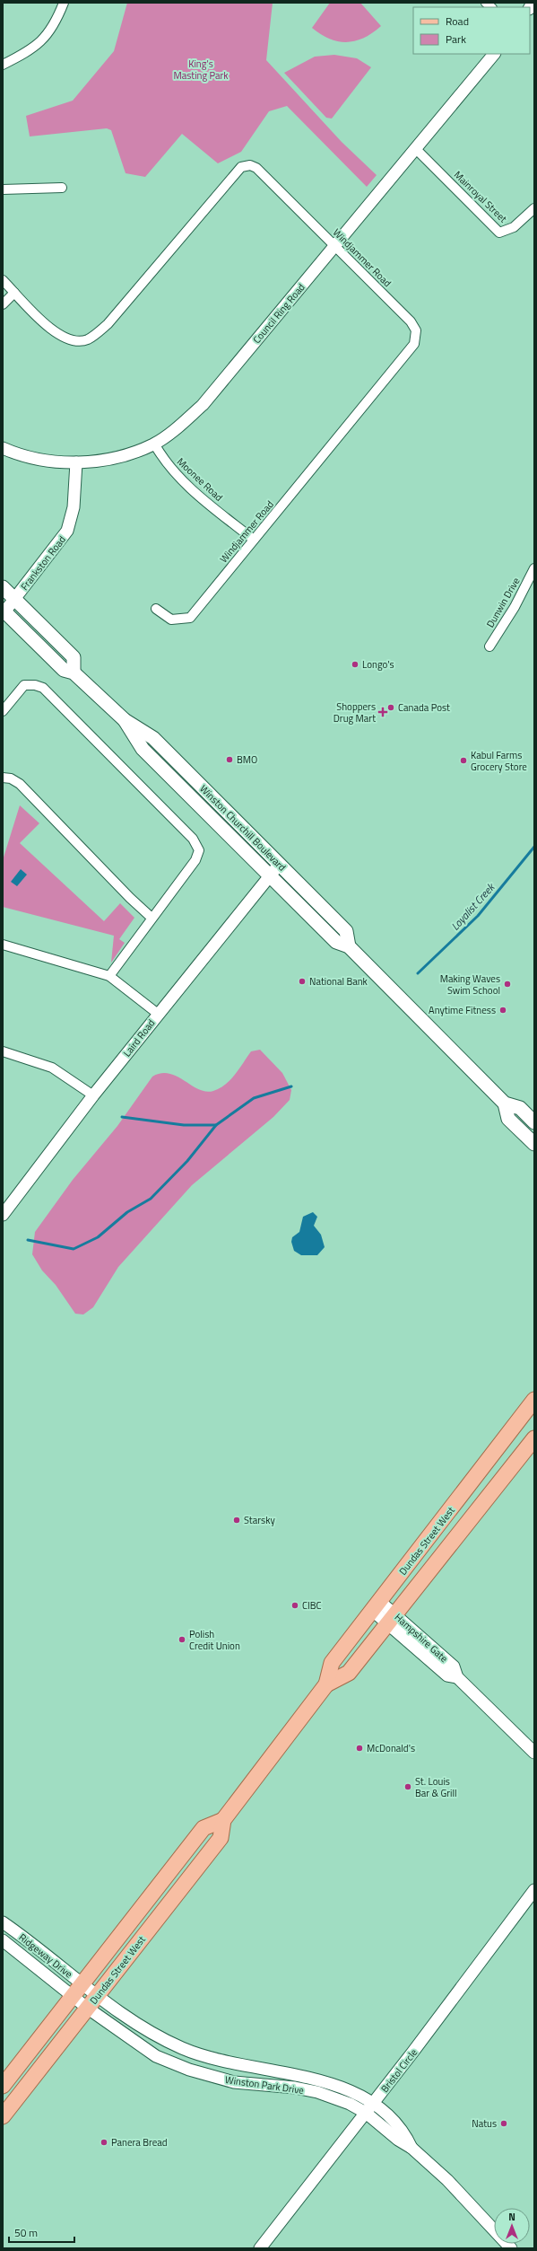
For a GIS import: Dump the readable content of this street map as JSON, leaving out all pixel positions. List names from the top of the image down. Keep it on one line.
{"streets":{"main road":["Winston Churchill Boulevard","Dundas Street West"],"street":["Mainroyal Street","Windjammer Road","Council Ring Road","Moonee Road","Frankston Road","Dunwin Drive","Laird Road","Hampshire Gate","Ridgeway Drive","Bristol Circle","Winston Park Drive"]},"crossings":[["Mainroyal Street","Council Ring Road"],["Windjammer Road","Council Ring Road"],["Windjammer Road","Moonee Road"],["Council Ring Road","Moonee Road"],["Council Ring Road","Frankston Road"],["Frankston Road","Winston Churchill Boulevard"],["Winston Churchill Boulevard","Laird Road"],["Dundas Street West","Hampshire Gate"],["Dundas Street West","Ridgeway Drive"],["Dundas Street West","Winston Park Drive"],["Ridgeway Drive","Winston Park Drive"],["Bristol Circle","Winston Park Drive"]],"water":["Loyalist Creek"],"parks":["King's Masting Park"],"places":{"other":["Longo's","Canada Post","BMO","Kabul Farms Grocery Store","National Bank","Making Waves Swim School","Anytime Fitness","Starsky","CIBC","Polish Credit Union","McDonald's","St. Louis Bar & Grill","Natus","Panera Bread"],"health":["Shoppers Drug Mart"]},"legend":["Road","Park"],"scale_bar":"50 m","north":"top"}
